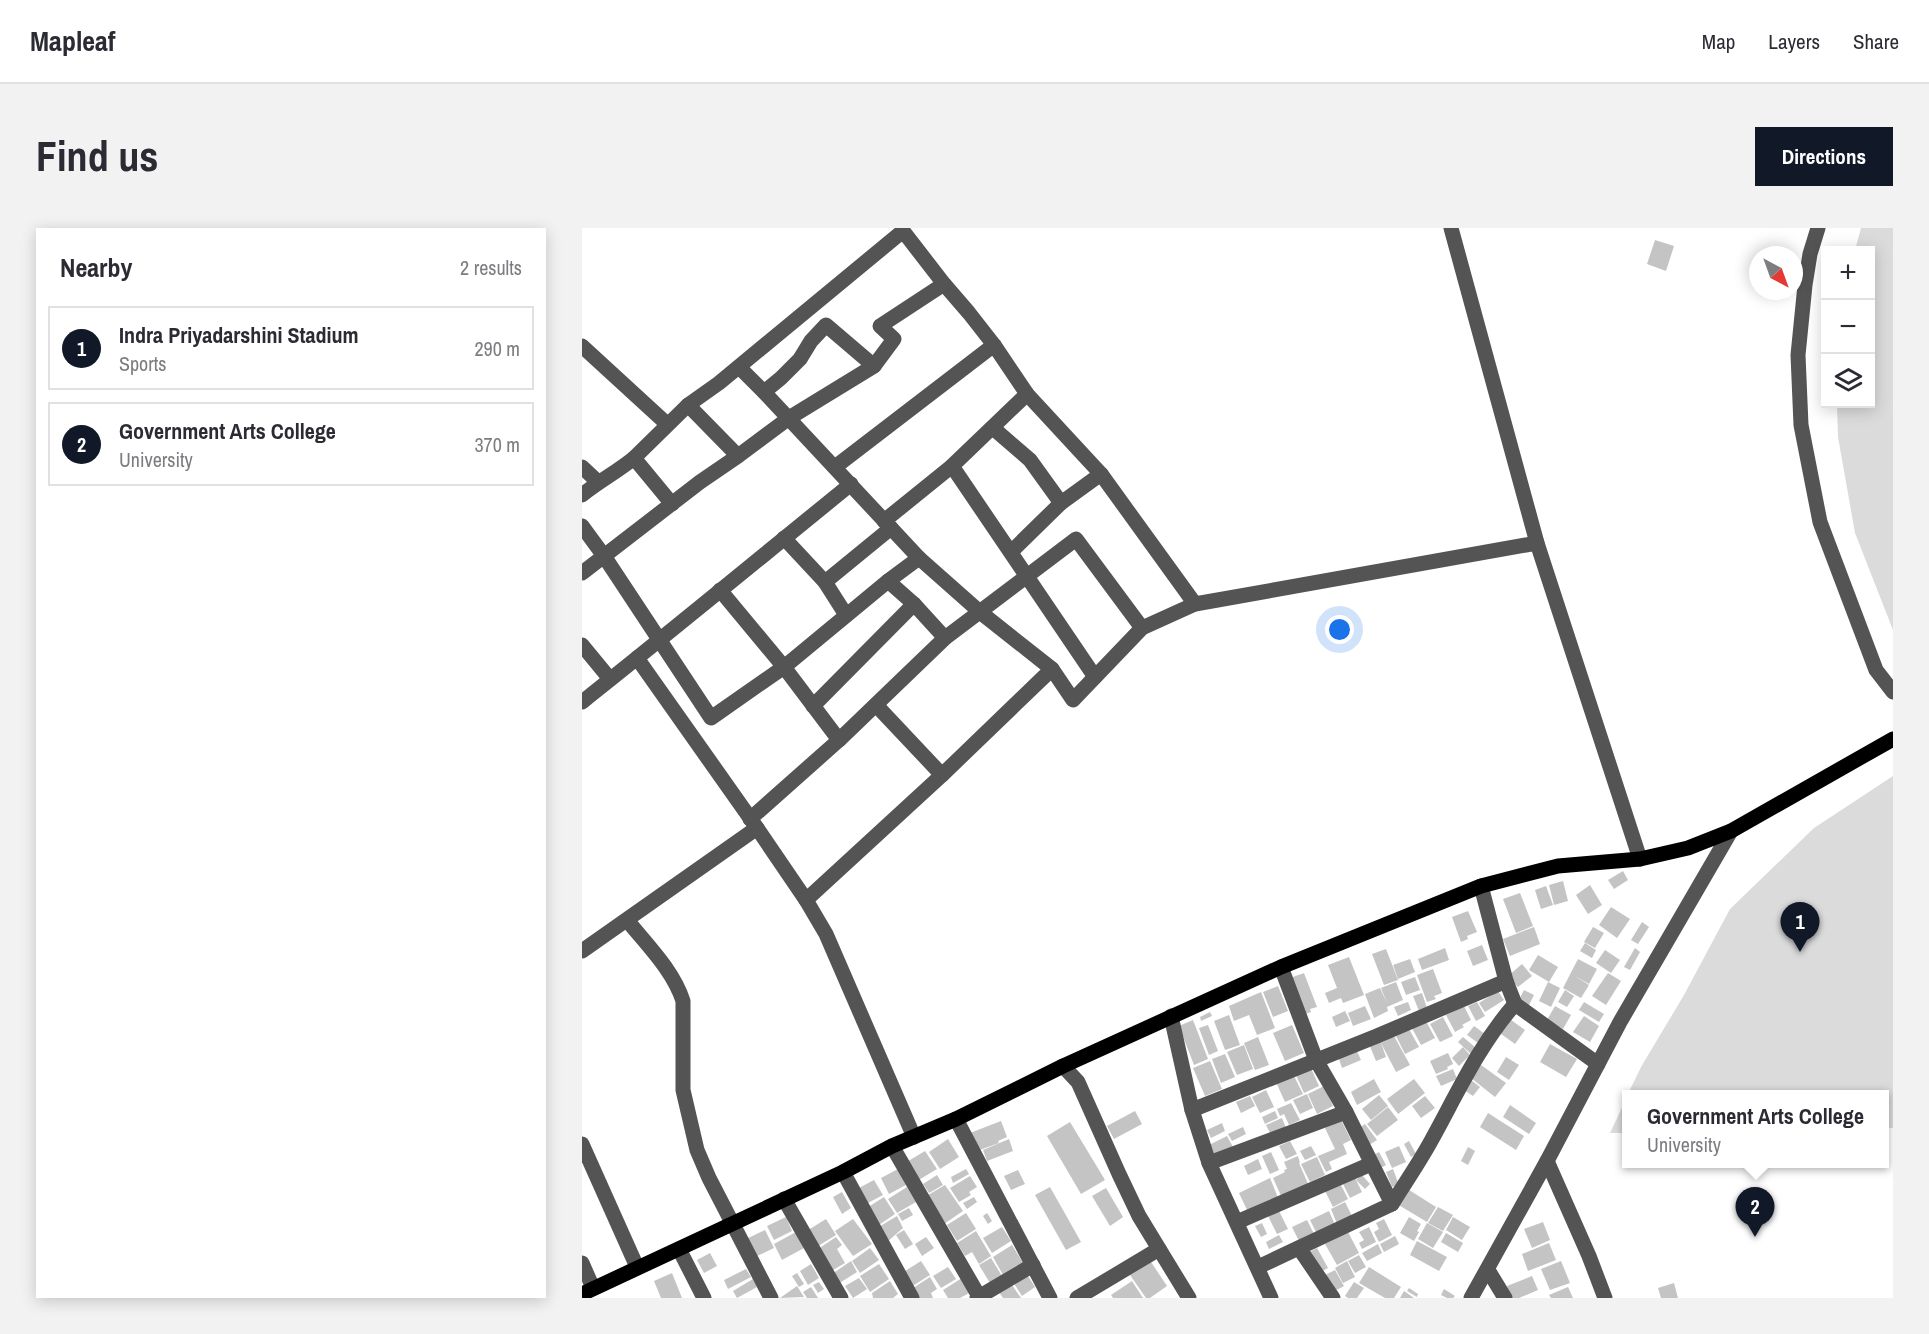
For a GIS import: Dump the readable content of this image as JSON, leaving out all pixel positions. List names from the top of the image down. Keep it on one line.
{"north":"bottom right","page":{"header":"Mapleaf","nav":["Map","Layers","Share"],"buttons":"Directions","title":"Find us","heading":["Nearby","2 results"],"map_buttons":["+","−"],"list":[{"mark":"1","name":"Indra Priyadarshini Stadium","note":"Sports","value":"290 m"},{"mark":"2","name":"Government Arts College","note":"University","value":"370 m"}],"pins":["1","2"],"popup":["Government Arts College","University"]}}
